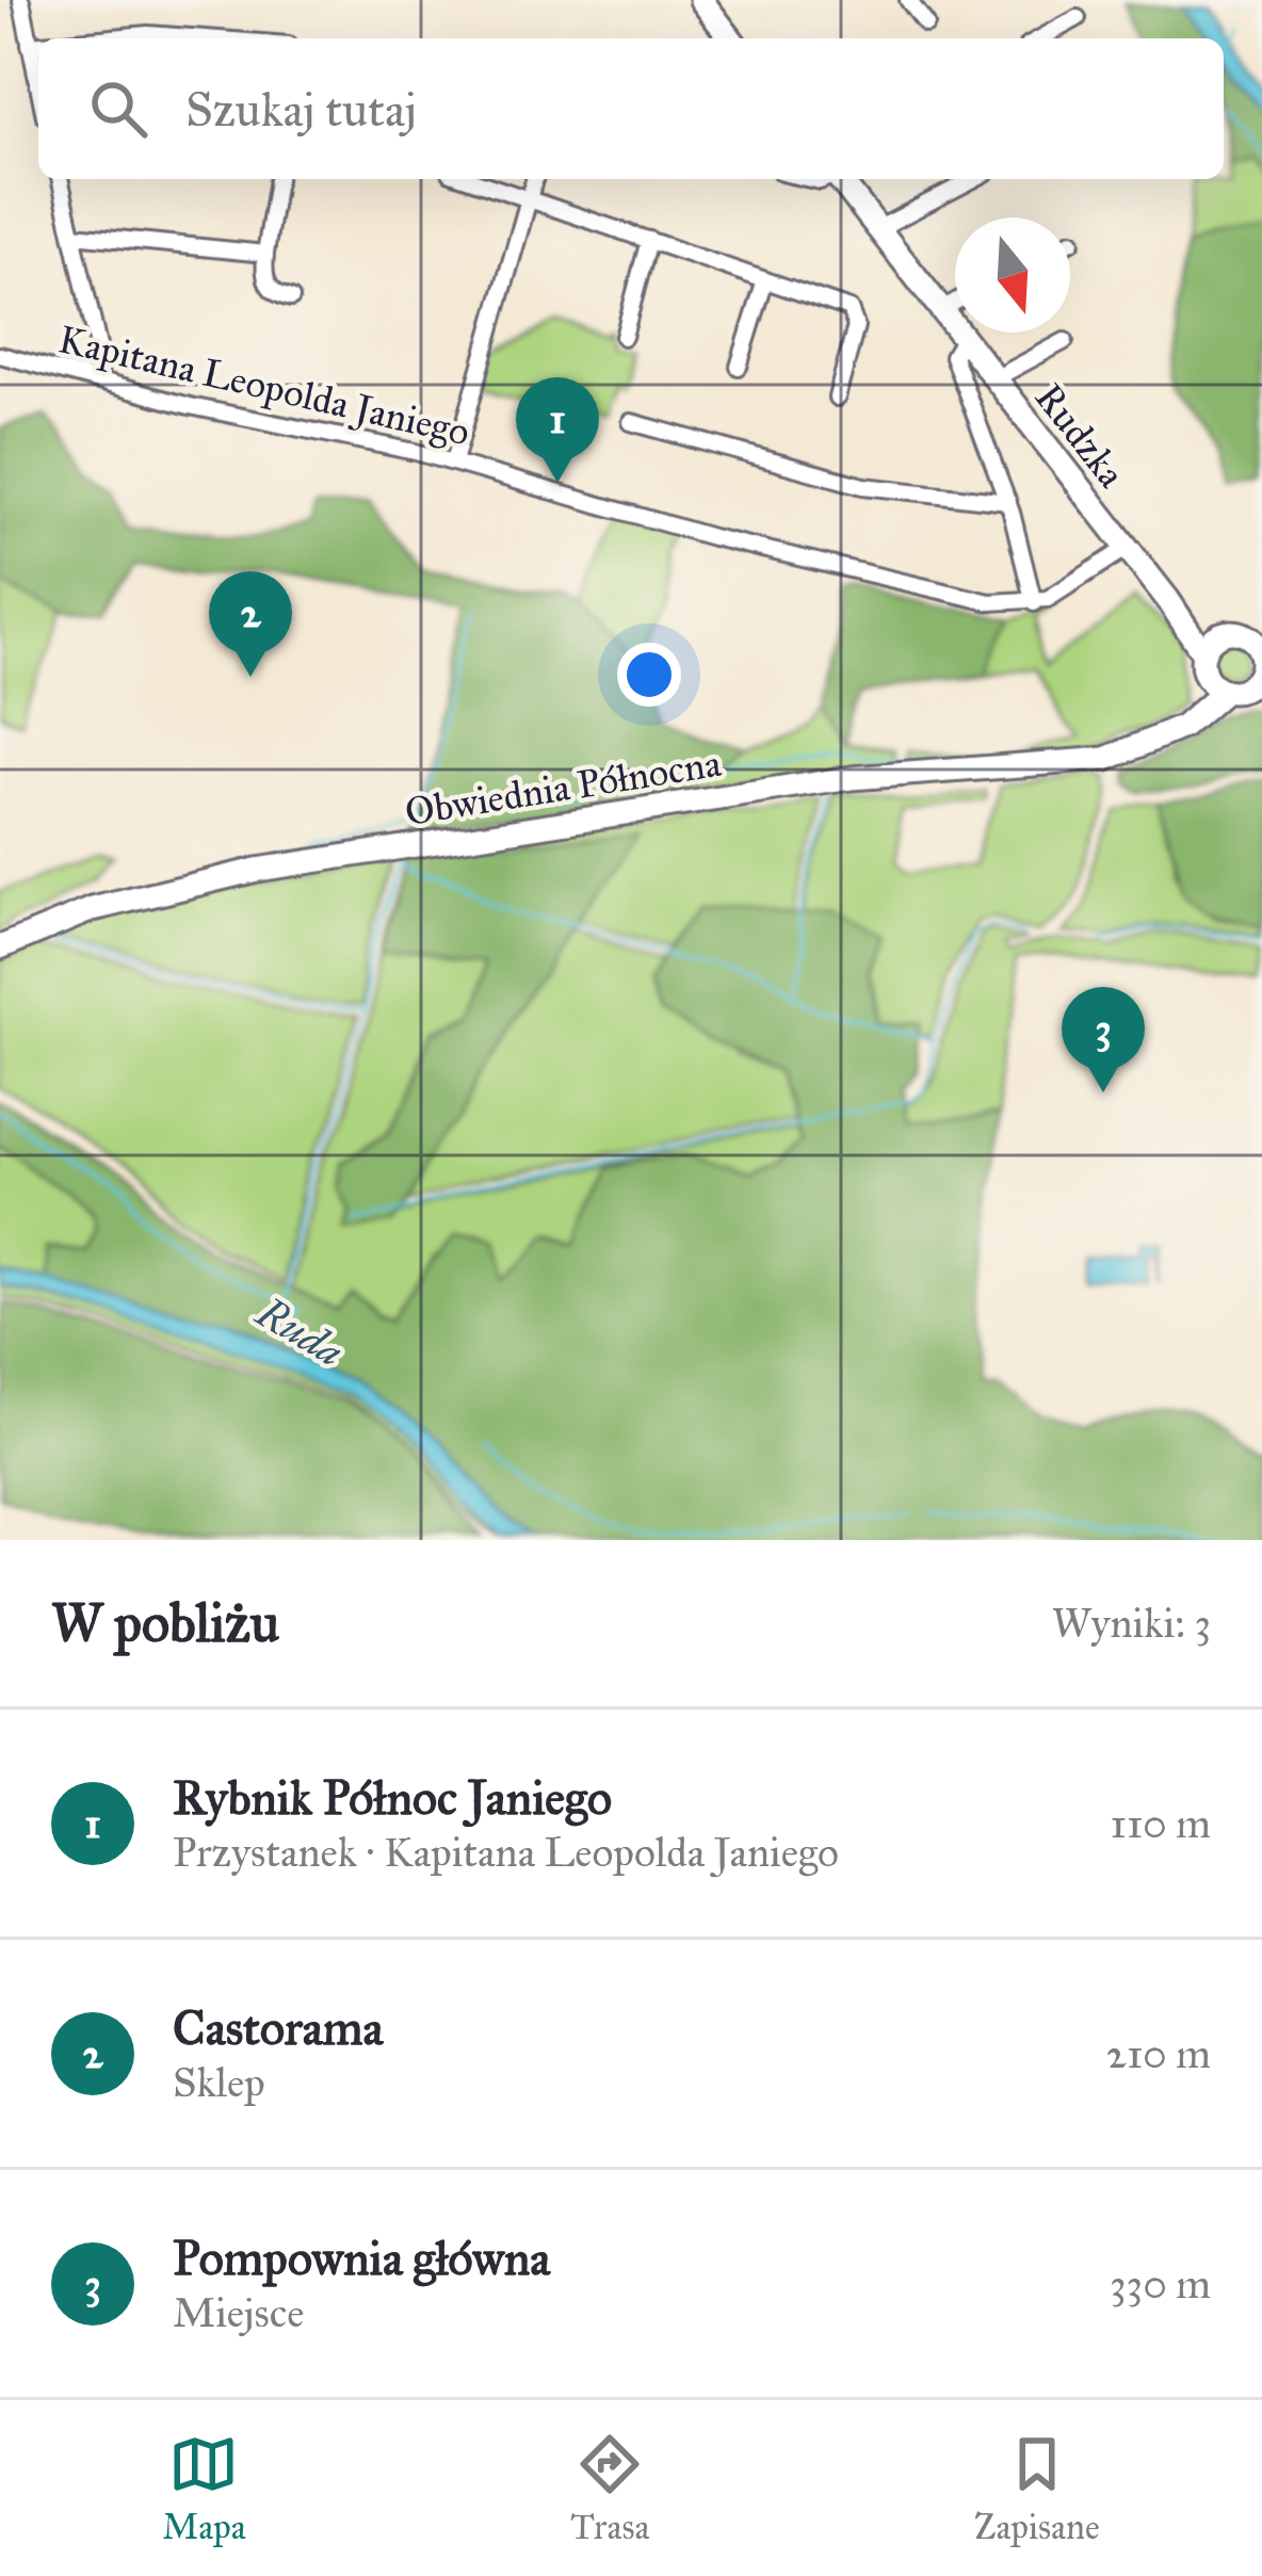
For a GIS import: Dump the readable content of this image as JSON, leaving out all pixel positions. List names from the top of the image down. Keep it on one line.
{"streets":{"main road":["Rudzka","Obwiednia Północna"],"street":["Kapitana Leopolda Janiego"]},"water":["Ruda"],"north":"bottom","page":{"search":"Szukaj tutaj","pins":["1","2","3"],"heading":["W pobliżu","Wyniki: 3"],"list":[{"mark":"1","name":"Rybnik Północ Janiego","note":"Przystanek · Kapitana Leopolda Janiego","value":"110 m"},{"mark":"2","name":"Castorama","note":"Sklep","value":"210 m"},{"mark":"3","name":"Pompownia główna","note":"Miejsce","value":"330 m"}],"nav":["Mapa","Trasa","Zapisane"]}}
